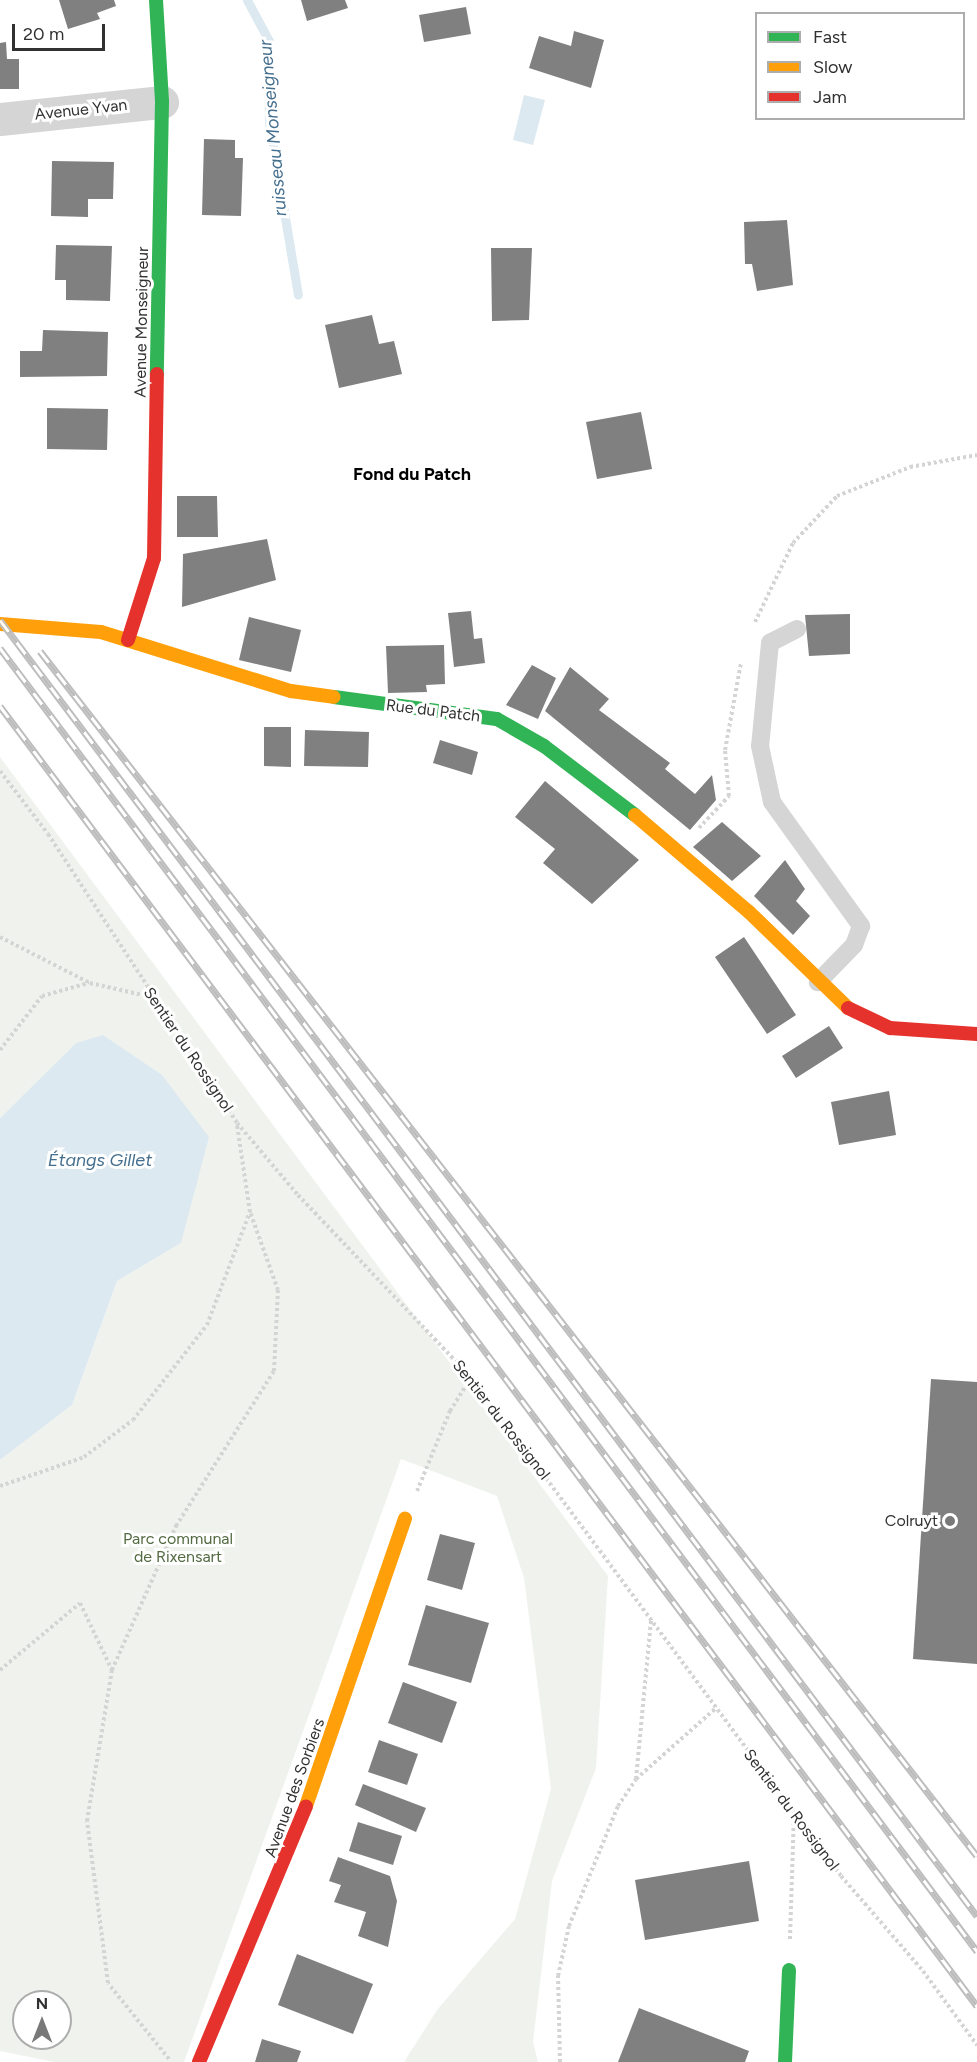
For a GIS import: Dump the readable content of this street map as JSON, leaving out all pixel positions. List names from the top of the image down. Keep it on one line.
{"streets":{"street":["Avenue Yvan","Avenue Monseigneur","Rue du Patch","Avenue des Sorbiers"],"path":["Sentier du Rossignol"]},"crossings":[["Avenue Yvan","Avenue Monseigneur"],["Avenue Monseigneur","Rue du Patch"]],"districts":["Fond du Patch"],"water":["ruisseau Monseigneur","Étangs Gillet"],"parks":["Parc communal de Rixensart"],"places":["Colruyt"],"legend":["Fast","Slow","Jam"],"scale_bar":"20 m","north":"top"}
